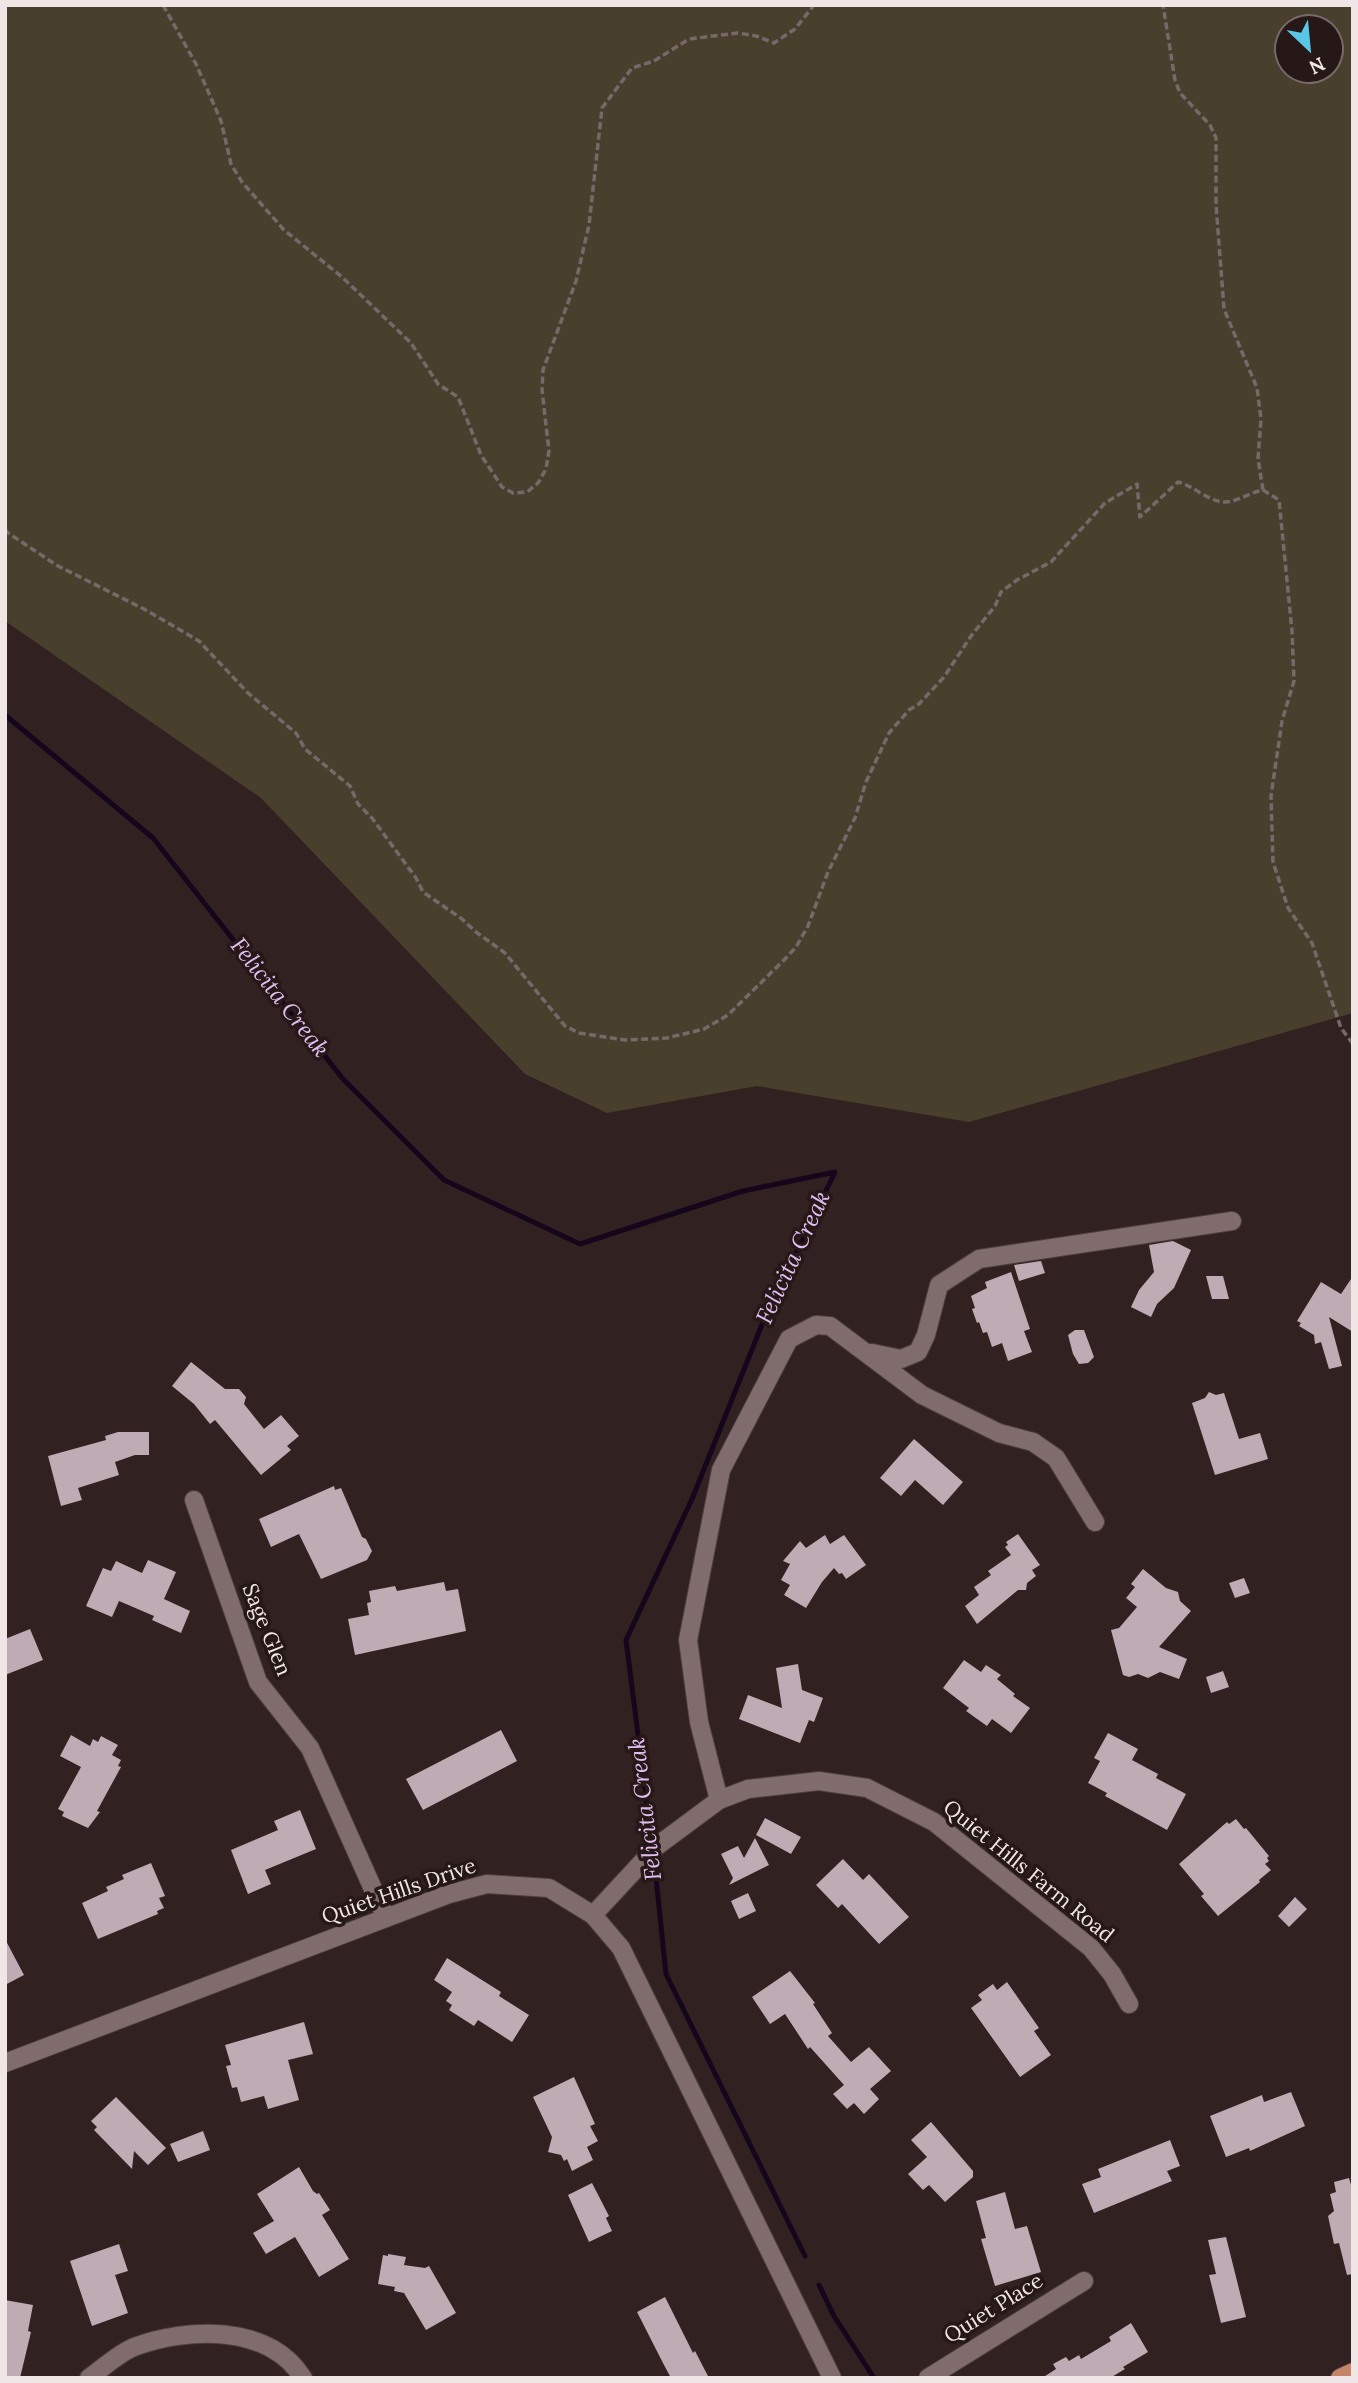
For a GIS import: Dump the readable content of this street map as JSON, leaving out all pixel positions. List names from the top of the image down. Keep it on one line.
{"streets":{"street":["Sage Glen","Quiet Hills Farm Road","Quiet Hills Drive","Quiet Place"]},"crossings":[["Sage Glen","Quiet Hills Drive"],["Quiet Hills Farm Road","Quiet Hills Drive"]],"water":["Felicita Creak"],"north":"bottom right"}
